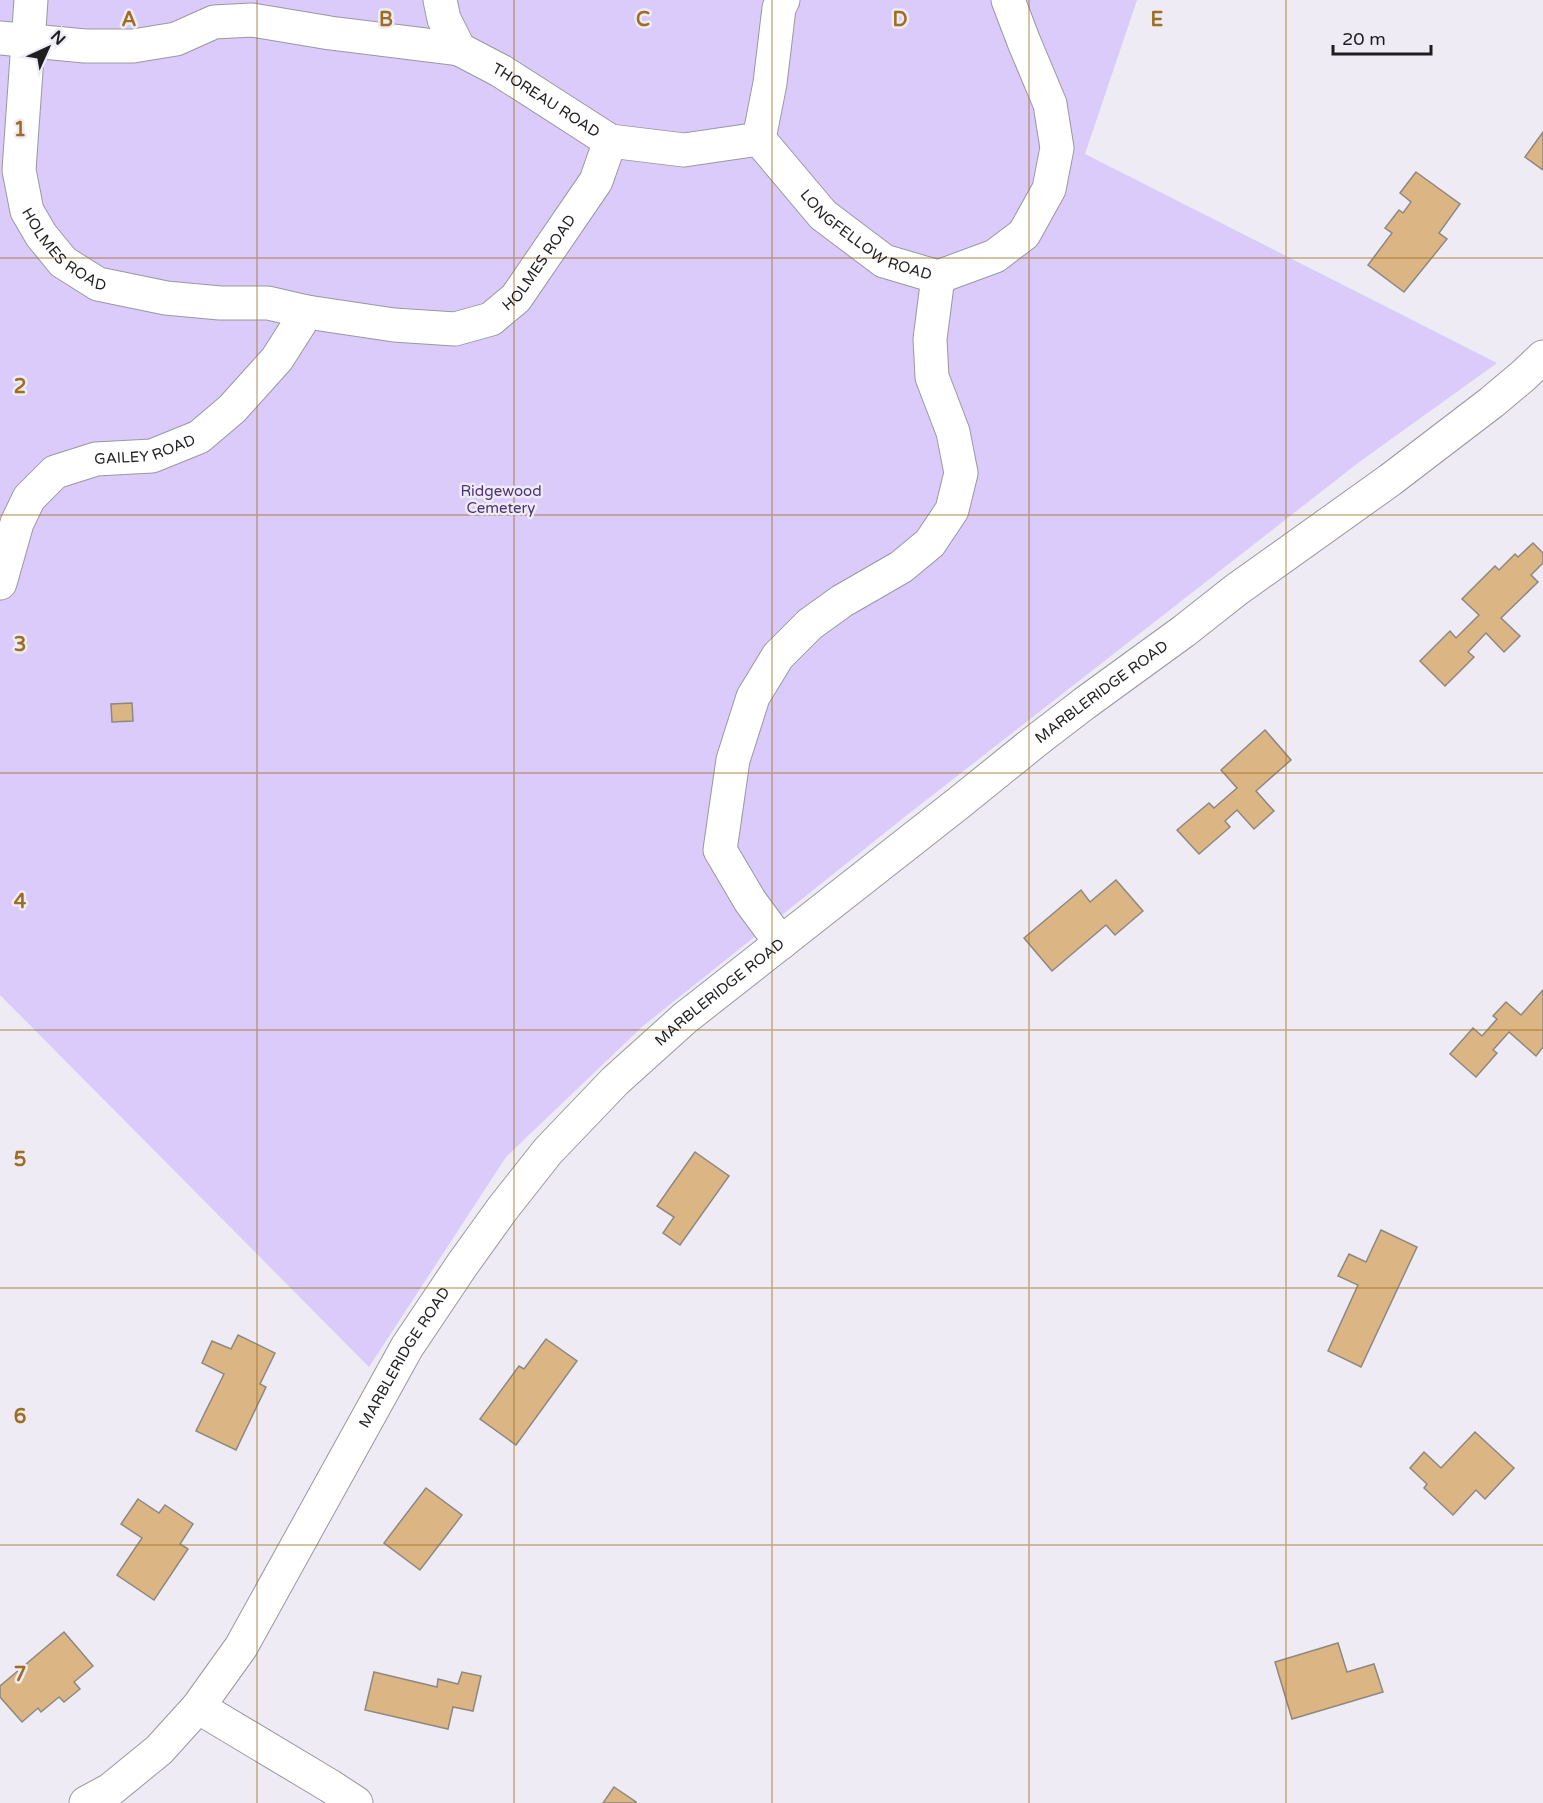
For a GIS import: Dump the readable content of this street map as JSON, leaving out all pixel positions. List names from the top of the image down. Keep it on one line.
{"streets":{"street":["THOREAU ROAD","LONGFELLOW ROAD","HOLMES ROAD","GAILEY ROAD","MARBLERIDGE ROAD"]},"crossings":[["THOREAU ROAD","LONGFELLOW ROAD"],["THOREAU ROAD","HOLMES ROAD"],["HOLMES ROAD","GAILEY ROAD"]],"parks":["Ridgewood Cemetery"],"scale_bar":"20 m","north":"top right","grid":{"columns":["A","B","C","D","E"],"rows":["1","2","3","4","5","6","7"]}}
